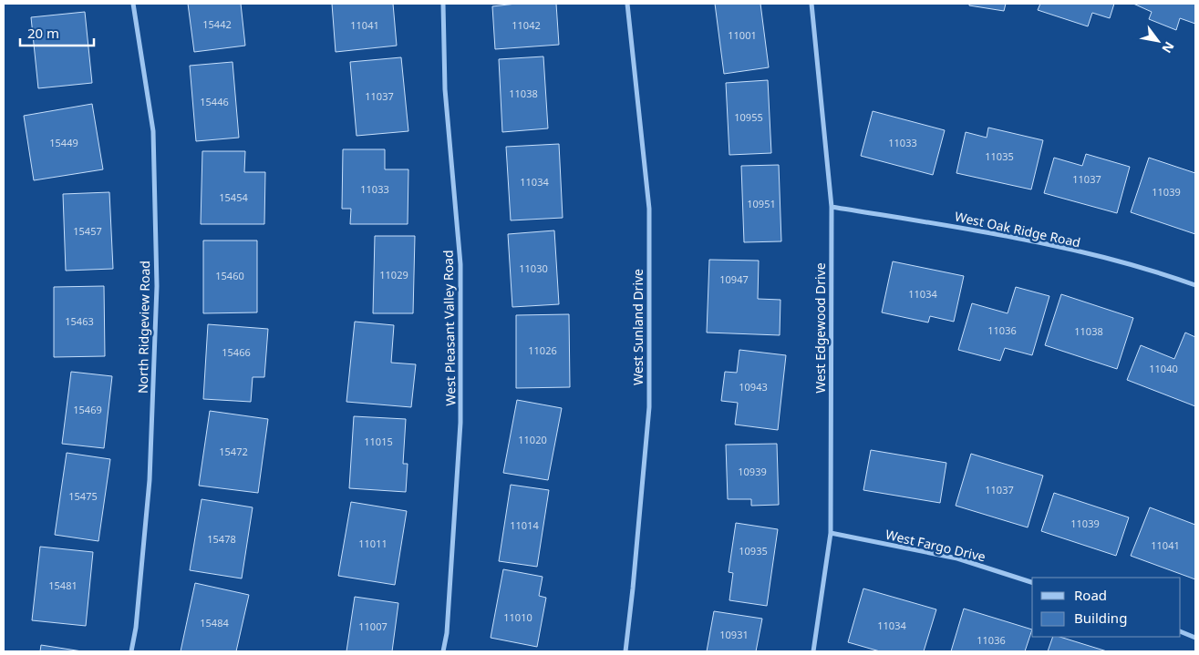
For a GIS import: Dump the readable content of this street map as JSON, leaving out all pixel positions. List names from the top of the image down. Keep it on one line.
{"streets":{"street":["West Oak Ridge Road","North Ridgeview Road","West Sunland Drive","West Pleasant Valley Road","West Edgewood Drive","West Fargo Drive"]},"crossings":[["West Oak Ridge Road","West Edgewood Drive"],["West Edgewood Drive","West Fargo Drive"]],"house_numbers":["15442","11041","11042","11001","11038","11037","15446","10955","15449","11033","11035","11037","11034","11033","11039","15454","10951","15457","11030","11029","15460","10947","11034","15463","11036","11038","11026","15466","11040","10943","15469","11020","11015","15472","10939","11037","15475","11039","11014","15478","11011","11041","10935","15481","11010","15484","11034","11007","10931","11036"],"legend":["Road","Building"],"scale_bar":"20 m","north":"bottom right"}
